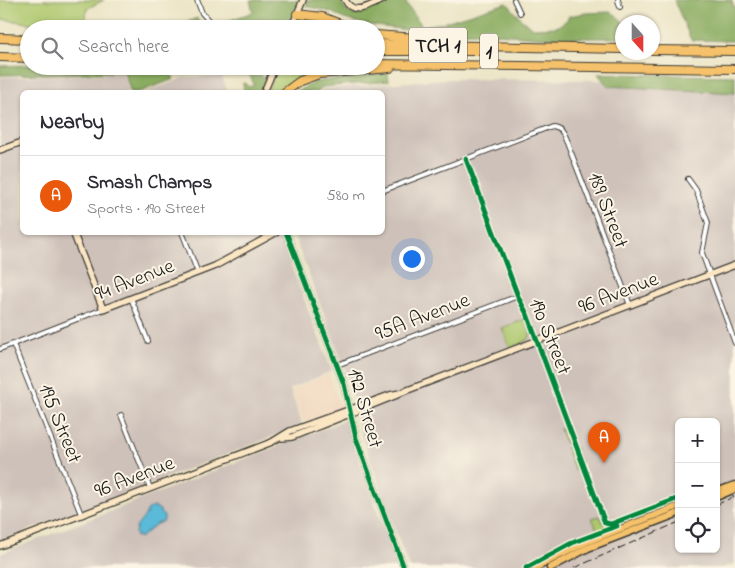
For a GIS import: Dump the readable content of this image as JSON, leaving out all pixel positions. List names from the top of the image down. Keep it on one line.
{"streets":{"highway":["TCH 1","1"],"main road":["94 Avenue","96 Avenue","192 Street"],"street":["189 Street","95A Avenue","190 Street","195 Street"]},"crossings":[["TCH 1","1"],["189 Street","96 Avenue"],["189 Street","190 Street"],["94 Avenue","195 Street"],["96 Avenue","190 Street"],["96 Avenue","192 Street"],["96 Avenue","195 Street"],["95A Avenue","190 Street"],["95A Avenue","192 Street"]],"north":"bottom","page":{"search":"Search here","heading":"Nearby","list":[{"mark":"A","name":"Smash Champs","note":"Sports · 190 Street","value":"580 m"}],"map_buttons":["+","−"],"pins":"A"}}
